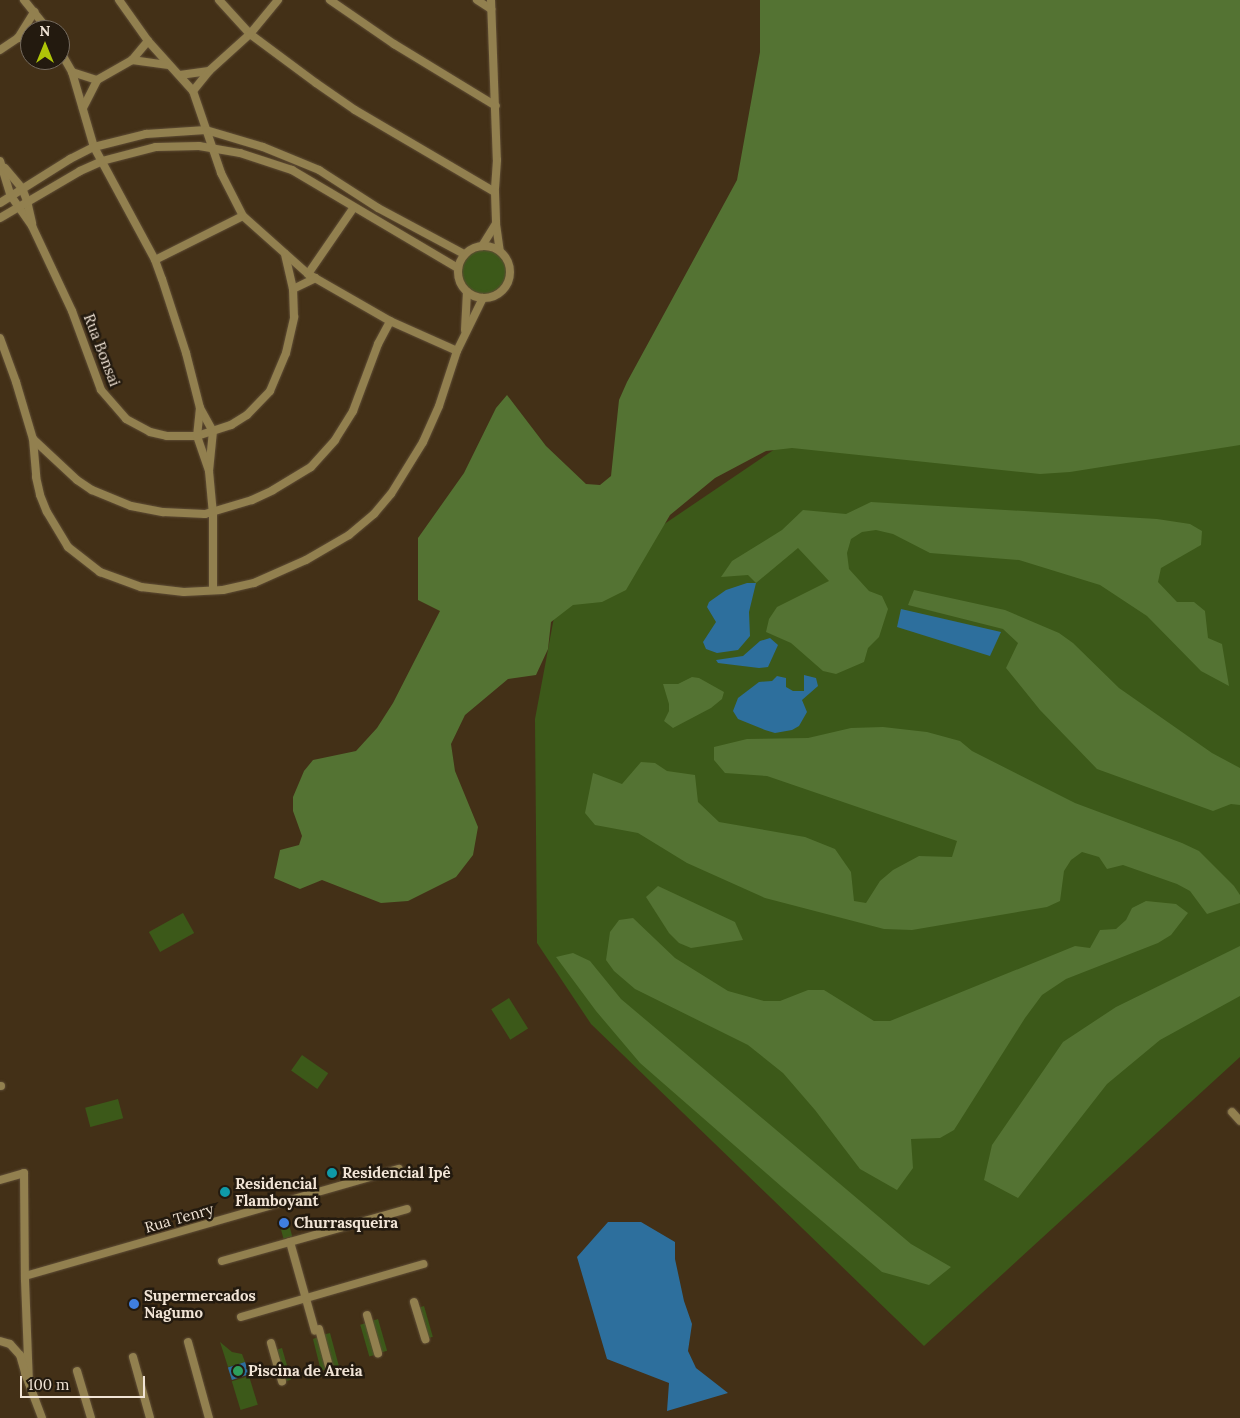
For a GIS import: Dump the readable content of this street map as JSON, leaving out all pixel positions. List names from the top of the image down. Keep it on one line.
{"streets":{"street":["Rua Bonsai","Rua Tenry"]},"places":["Residencial Ipê","Residencial Flamboyant","Churrasqueira","Supermercados Nagumo","Piscina de Areia"],"scale_bar":"100 m","north":"top"}
